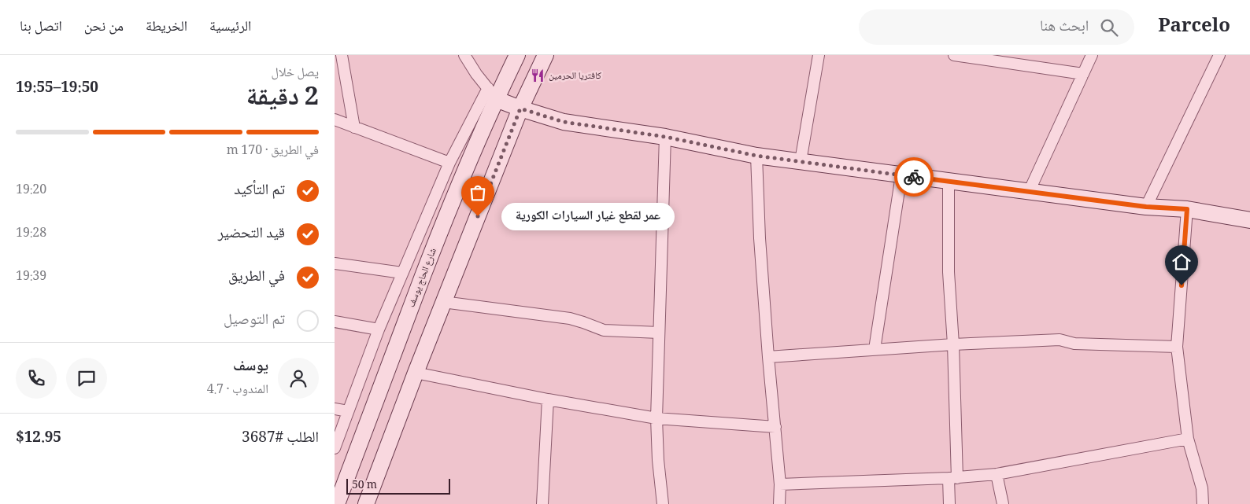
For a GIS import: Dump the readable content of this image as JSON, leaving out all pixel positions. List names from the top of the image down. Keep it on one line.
{"streets":{"main road":["شارع الحاج يوسف"]},"places":{"restaurant":["كافتريا الحرمين"],"other":["عمر لقطع غيار السيارات الكورية"]},"scale_bar":"50 m","page":{"header":"Parcelo","search":"ابحث هنا","nav":["الرئيسية","الخريطة","من نحن","اتصل بنا"],"heading":["2 دقيقة","يصل خلال","19:50–19:55"],"panel":["يوسف","المندوب · 4.7","الطلب #3687","$12.95"],"bar":"في الطريق · 170 m","list":[["تم التأكيد","19:20"],["قيد التحضير","19:28"],["في الطريق","19:39"],"تم التوصيل"],"bubble":"عمر لقطع غيار السيارات الكورية","scale":"50 m"}}
